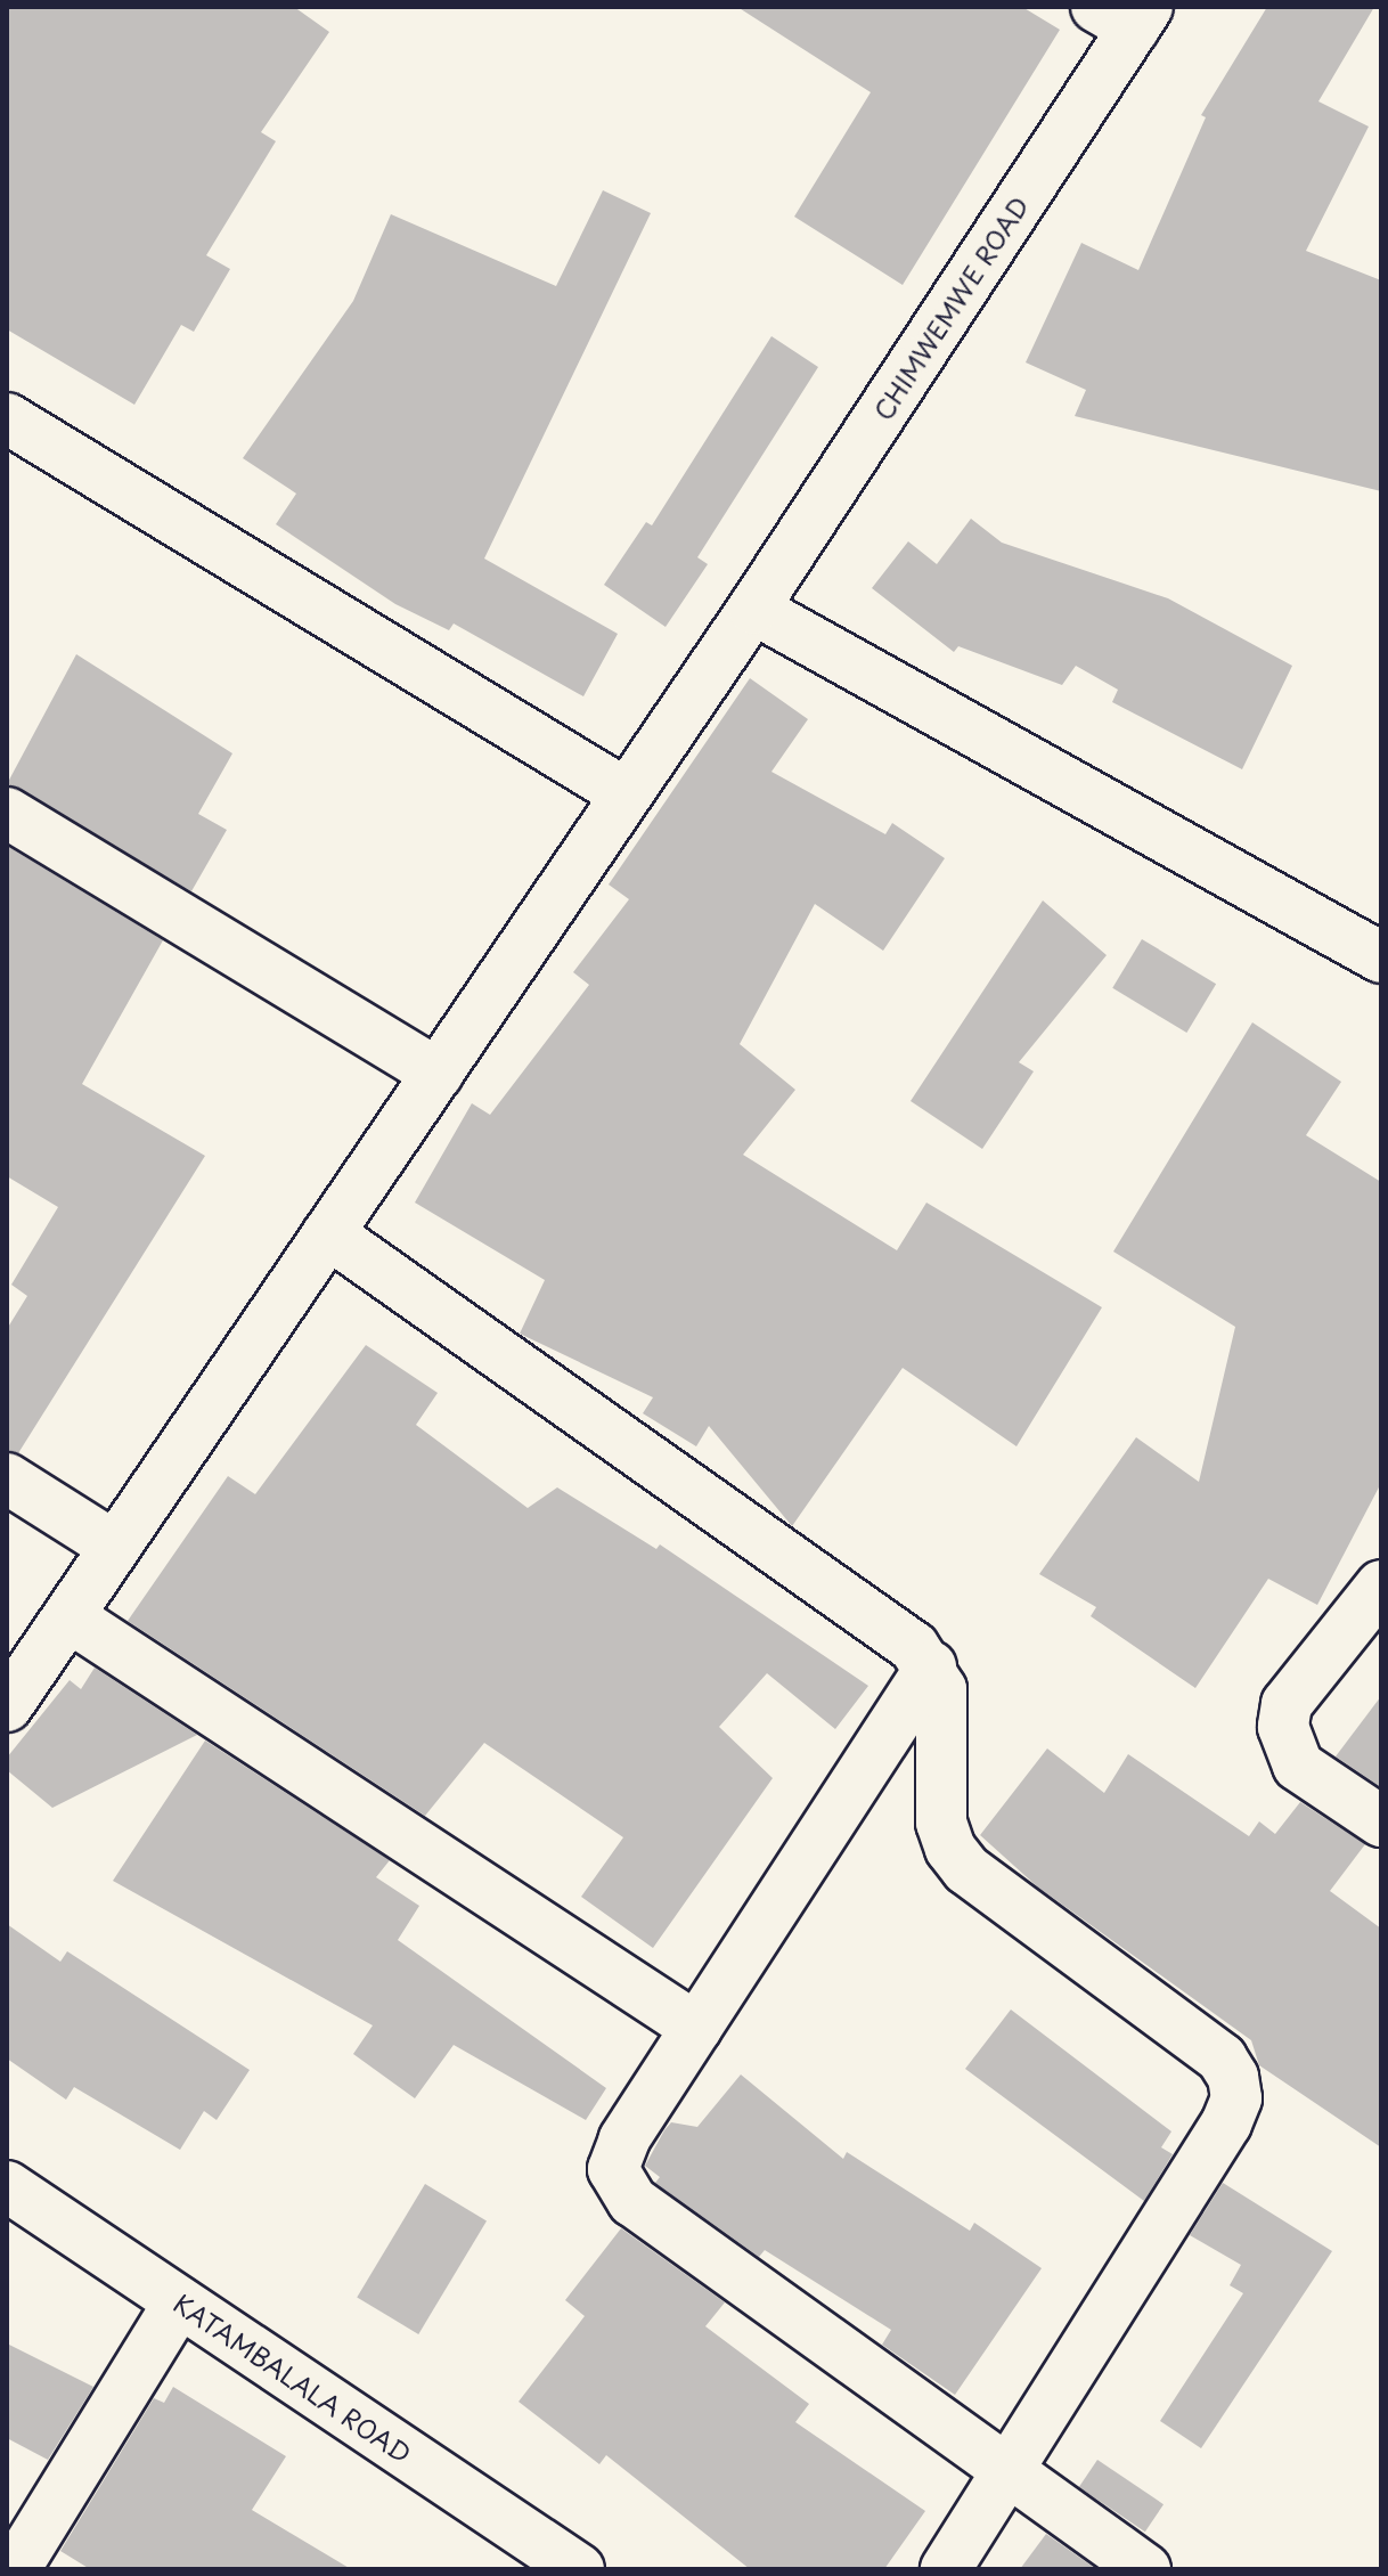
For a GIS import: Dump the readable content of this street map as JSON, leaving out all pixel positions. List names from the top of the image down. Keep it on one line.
{"streets":{"street":["CHIMWEMWE ROAD","KATAMBALALA ROAD"]}}
